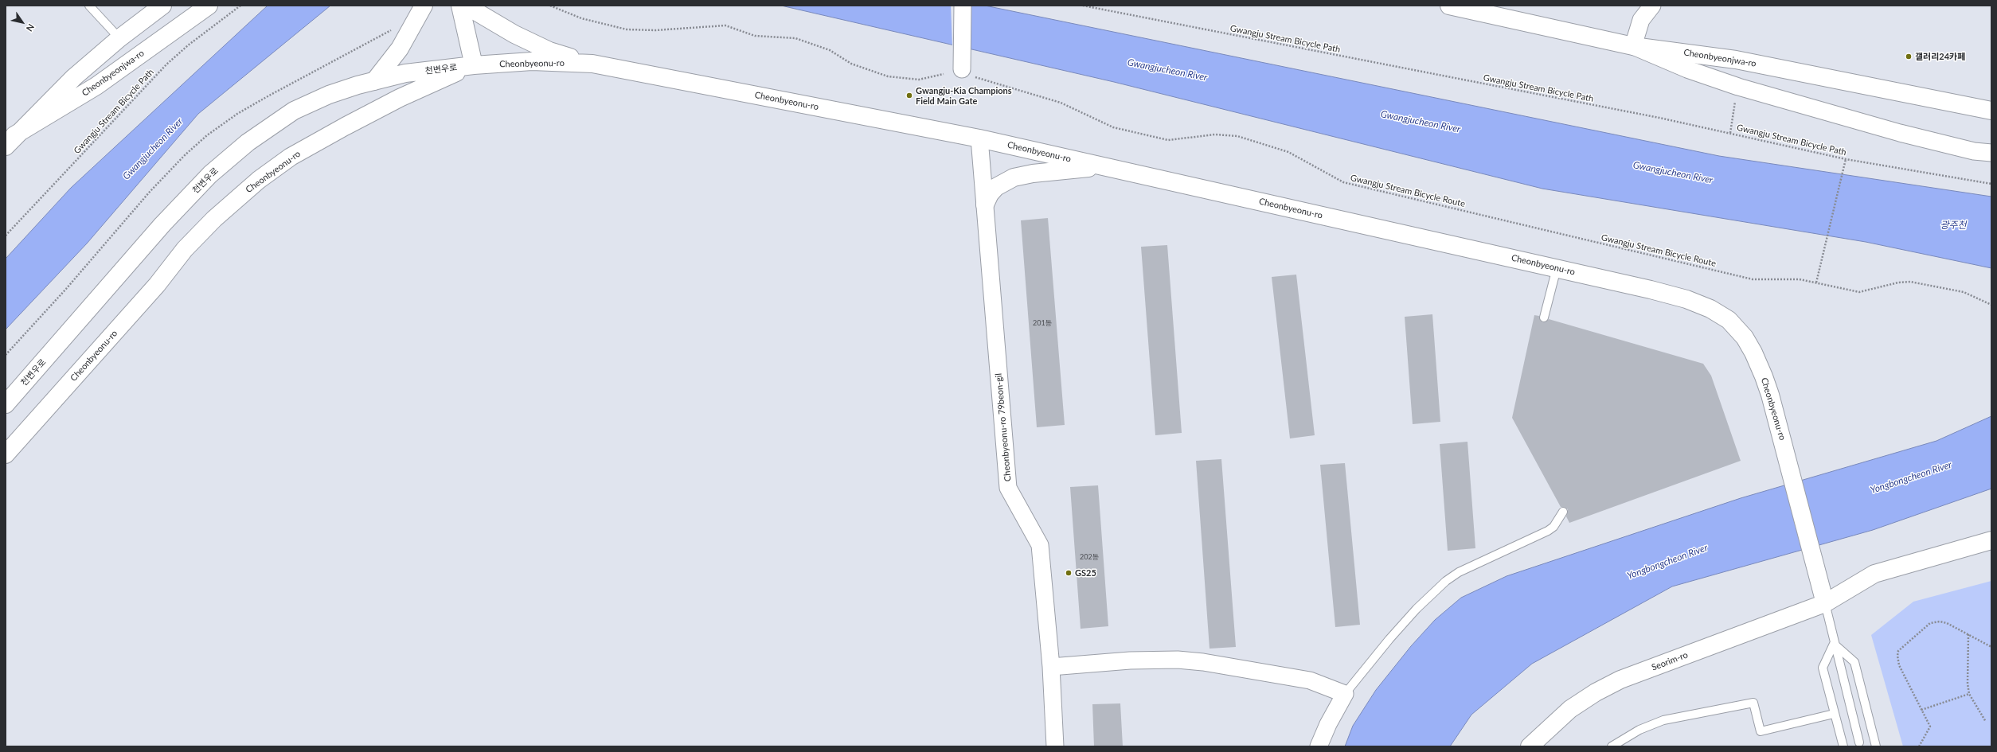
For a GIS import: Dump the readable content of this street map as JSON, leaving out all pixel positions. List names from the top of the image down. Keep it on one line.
{"streets":{"street":["Cheonbyeonjwa-ro","Cheonbyeonu-ro","천변우로","Cheonbyeonu-ro 79beon-gil","Seorim-ro"],"path":["Gwangju Stream Bicycle Path","Gwangju Stream Bicycle Route"]},"crossings":[["Cheonbyeonu-ro","천변우로"],["Cheonbyeonu-ro","Cheonbyeonu-ro 79beon-gil"],["Cheonbyeonu-ro","Seorim-ro"]],"water":["Gwangjucheon River","광주천","Yongbongcheon River"],"places":["갤러리24카페","Gwangju-Kia Champions Field Main Gate","GS25"],"house_numbers":["201동","202동"],"north":"bottom right"}
